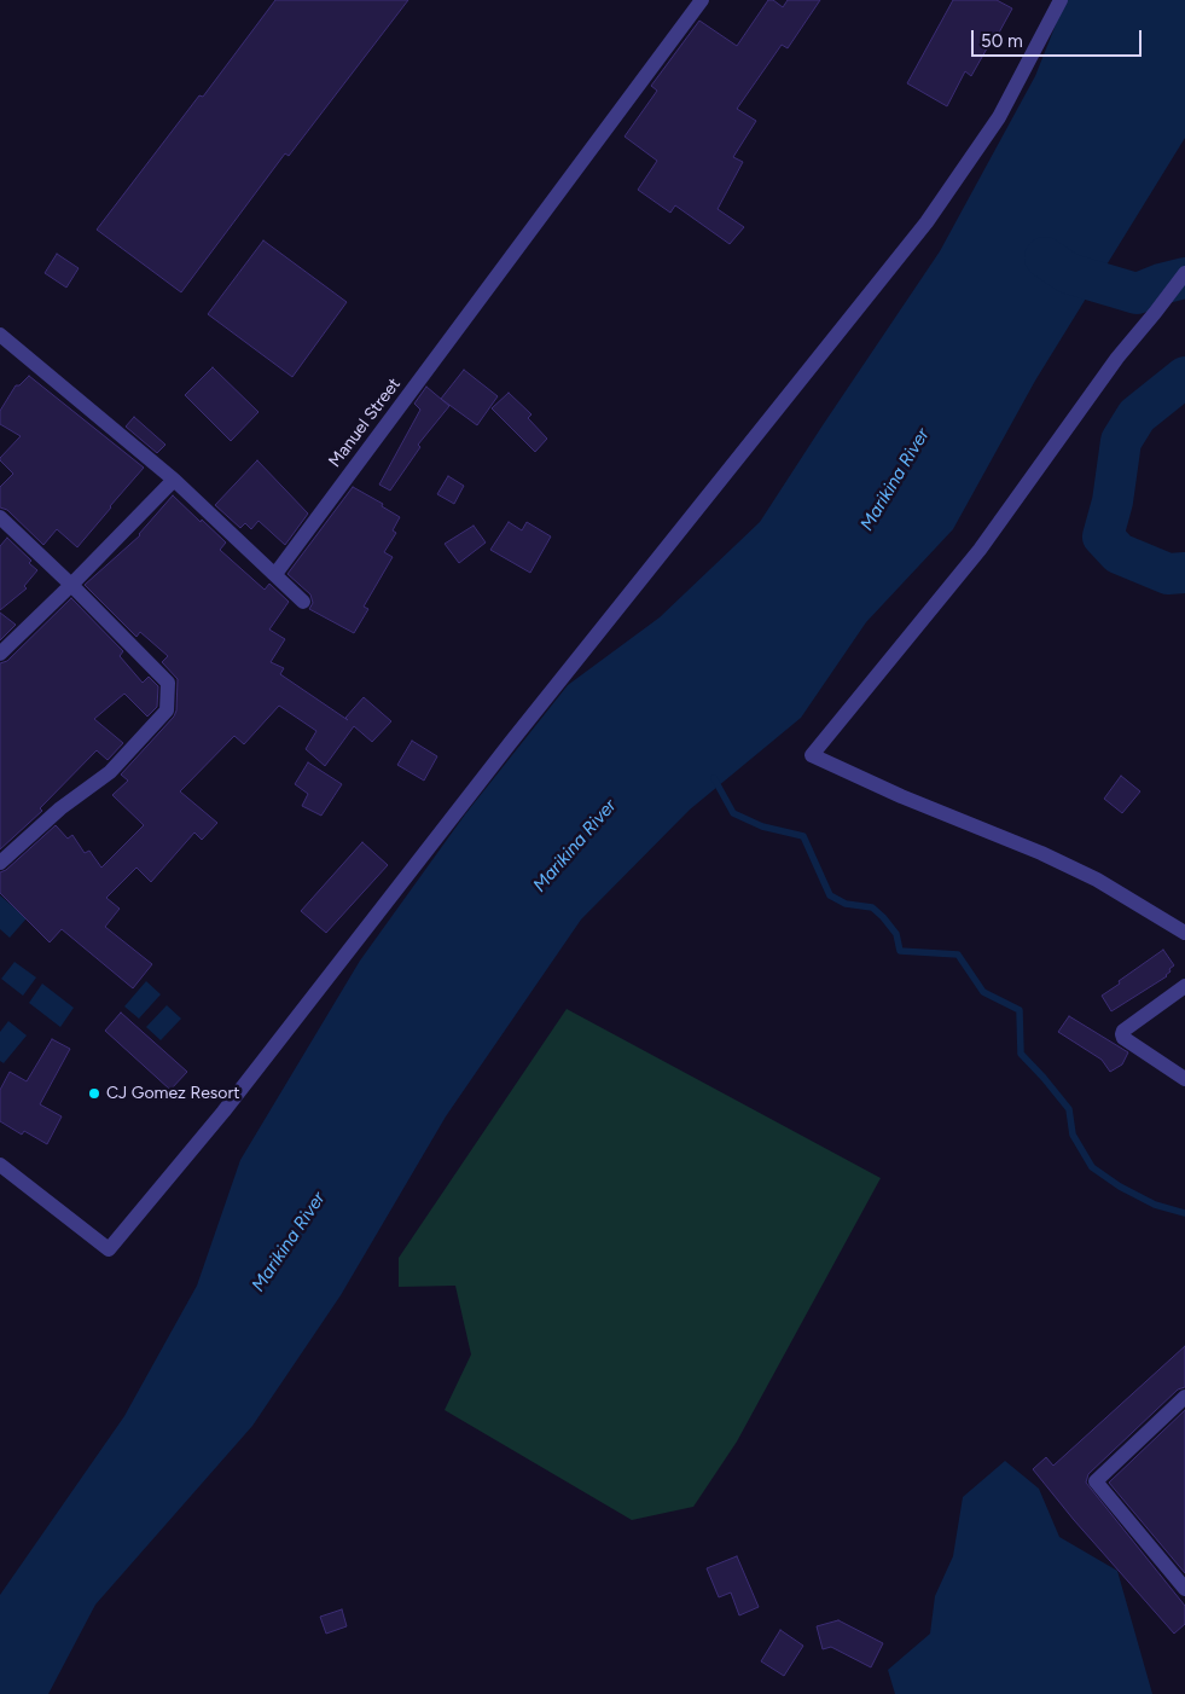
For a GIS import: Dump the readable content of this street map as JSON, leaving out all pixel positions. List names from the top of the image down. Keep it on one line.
{"streets":{"street":["Manuel Street"]},"water":["Marikina River"],"places":["CJ Gomez Resort"],"scale_bar":"50 m"}
